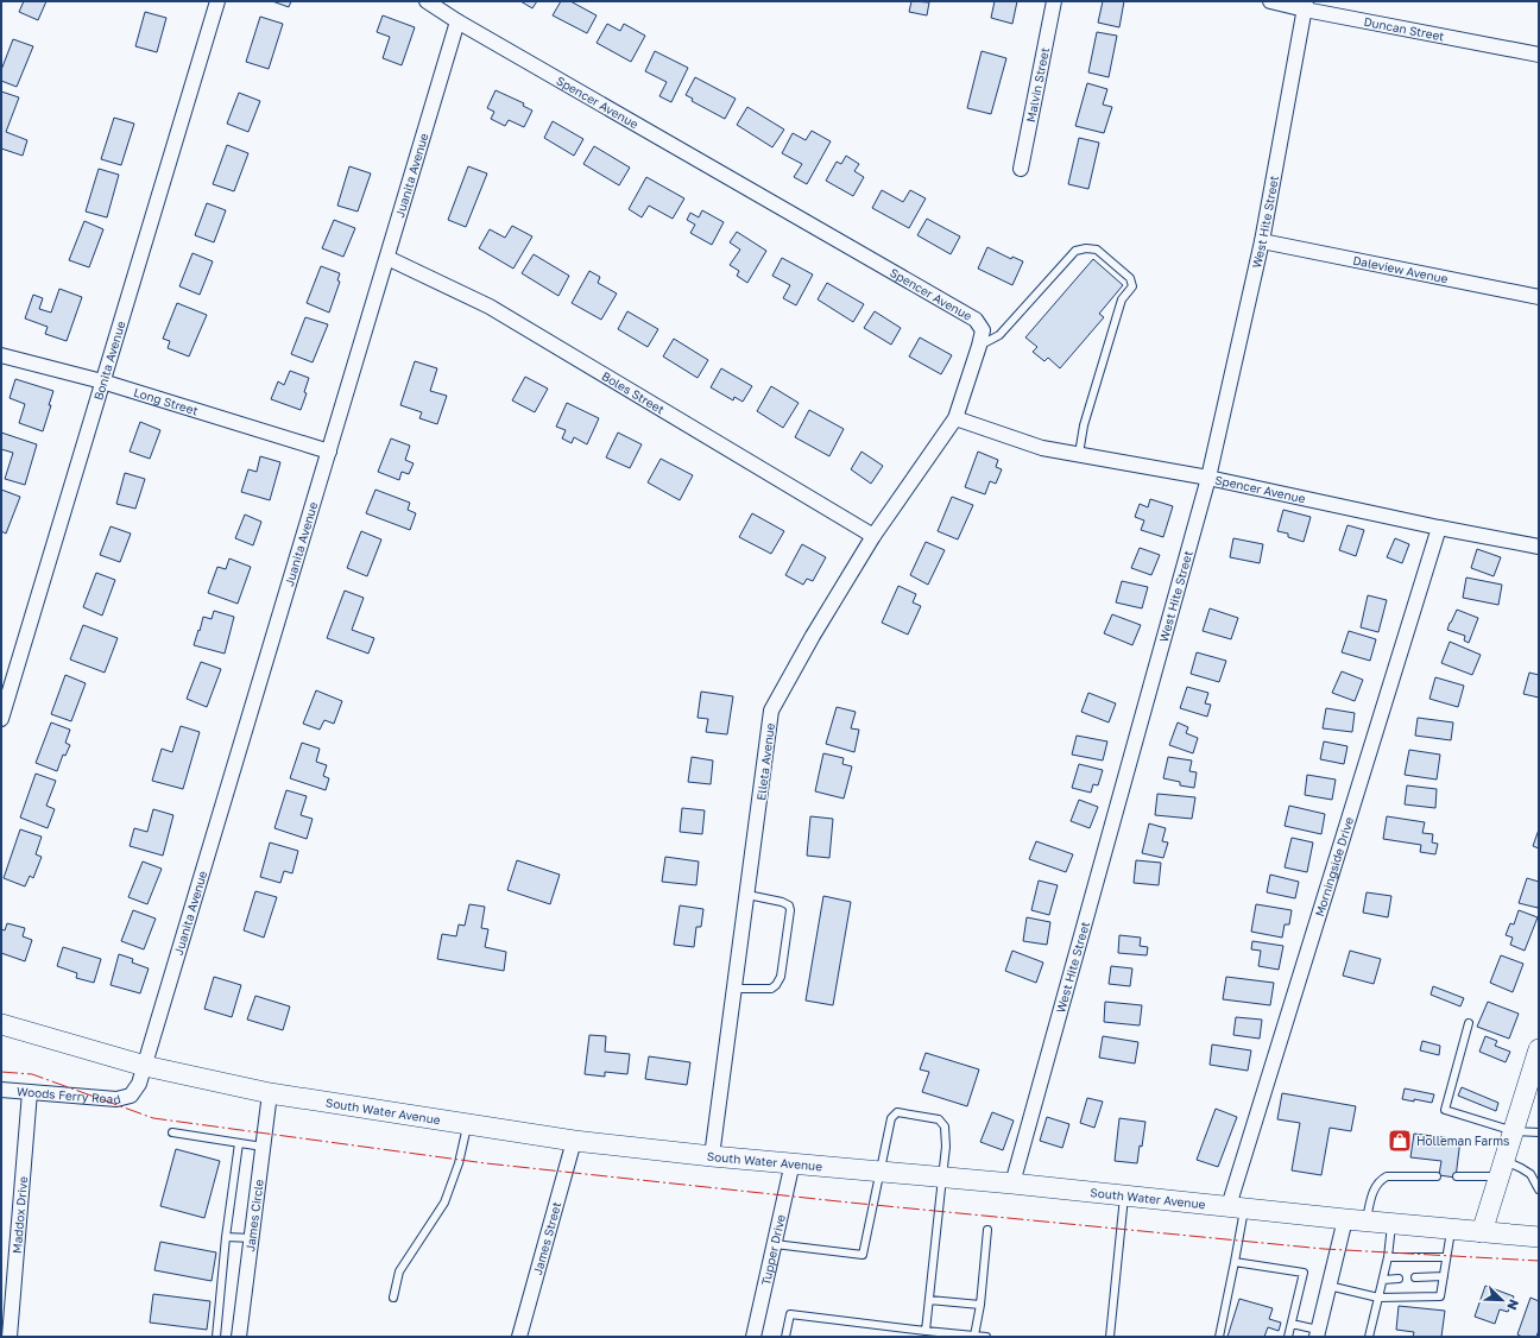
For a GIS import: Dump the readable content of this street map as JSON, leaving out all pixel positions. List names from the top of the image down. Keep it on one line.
{"streets":{"main road":["South Water Avenue"],"street":["Duncan Street","Malvin Street","Spencer Avenue","Juanita Avenue","West Hite Street","Daleview Avenue","Bonita Avenue","Boles Street","Long Street","Elleta Avenue","Morningside Drive","Woods Ferry Road","Maddox Drive","James Circle","James Street","Tupper Drive"]},"crossings":[["Duncan Street","West Hite Street"],["Spencer Avenue","Juanita Avenue"],["Spencer Avenue","West Hite Street"],["Spencer Avenue","Elleta Avenue"],["Spencer Avenue","Morningside Drive"],["Juanita Avenue","Boles Street"],["Juanita Avenue","Long Street"],["Juanita Avenue","Woods Ferry Road"],["Juanita Avenue","South Water Avenue"],["West Hite Street","Daleview Avenue"],["West Hite Street","South Water Avenue"],["Bonita Avenue","Long Street"],["Boles Street","Elleta Avenue"],["Elleta Avenue","South Water Avenue"],["Morningside Drive","South Water Avenue"],["Woods Ferry Road","South Water Avenue"],["Woods Ferry Road","Maddox Drive"],["South Water Avenue","James Circle"],["South Water Avenue","James Street"],["South Water Avenue","Tupper Drive"]],"places":{"shop":["Holleman Farms"]},"north":"bottom right"}
